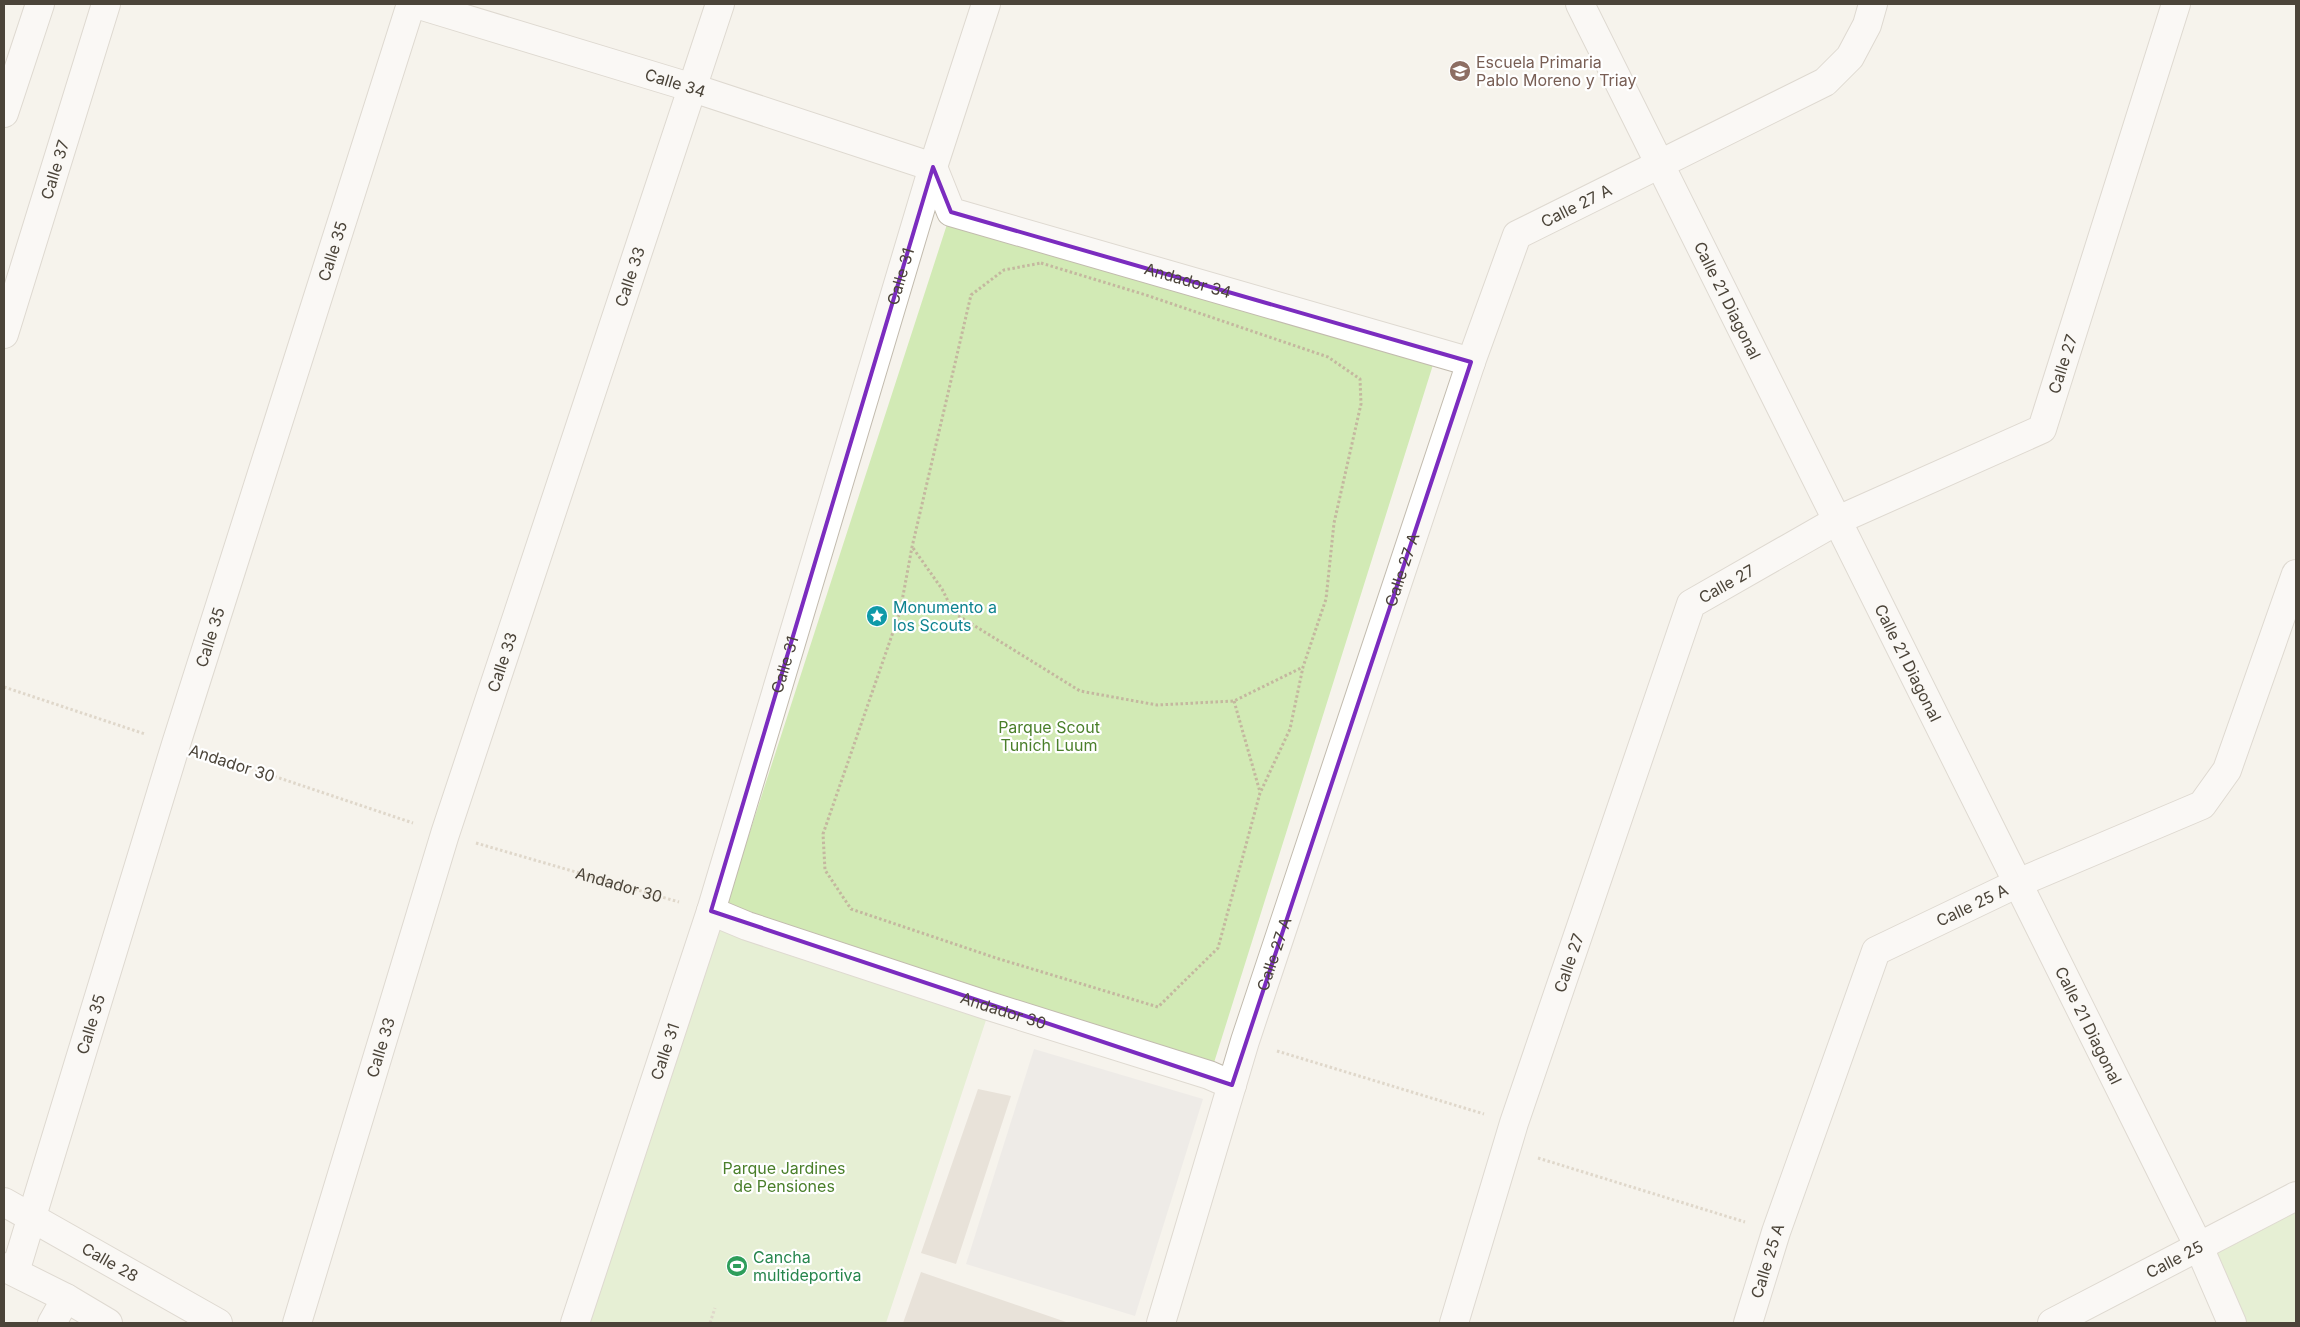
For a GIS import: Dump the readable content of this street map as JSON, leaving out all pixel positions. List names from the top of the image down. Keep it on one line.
{"streets":{"street":["Calle 34","Calle 37","Calle 27 A","Calle 35","Calle 33","Calle 31","Andador 34","Calle 21 Diagonal","Calle 27","Andador 30","Calle 25 A","Calle 25","Calle 28"]},"crossings":[["Calle 34","Calle 33"],["Calle 34","Calle 31"],["Calle 34","Andador 34"],["Calle 27 A","Andador 34"],["Calle 27 A","Calle 21 Diagonal"],["Calle 27 A","Andador 30"],["Calle 35","Andador 30"],["Calle 35","Calle 28"],["Calle 33","Andador 30"],["Calle 31","Andador 34"],["Calle 31","Andador 30"],["Calle 21 Diagonal","Calle 27"],["Calle 21 Diagonal","Calle 25 A"],["Calle 21 Diagonal","Calle 25"]],"parks":["Parque Scout Tunich Luum","Parque Jardines de Pensiones"],"places":{"school or university":["Escuela Primaria Pablo Moreno y Triay"],"place":["Monumento a los Scouts"],"sports":["Cancha multideportiva"]}}
